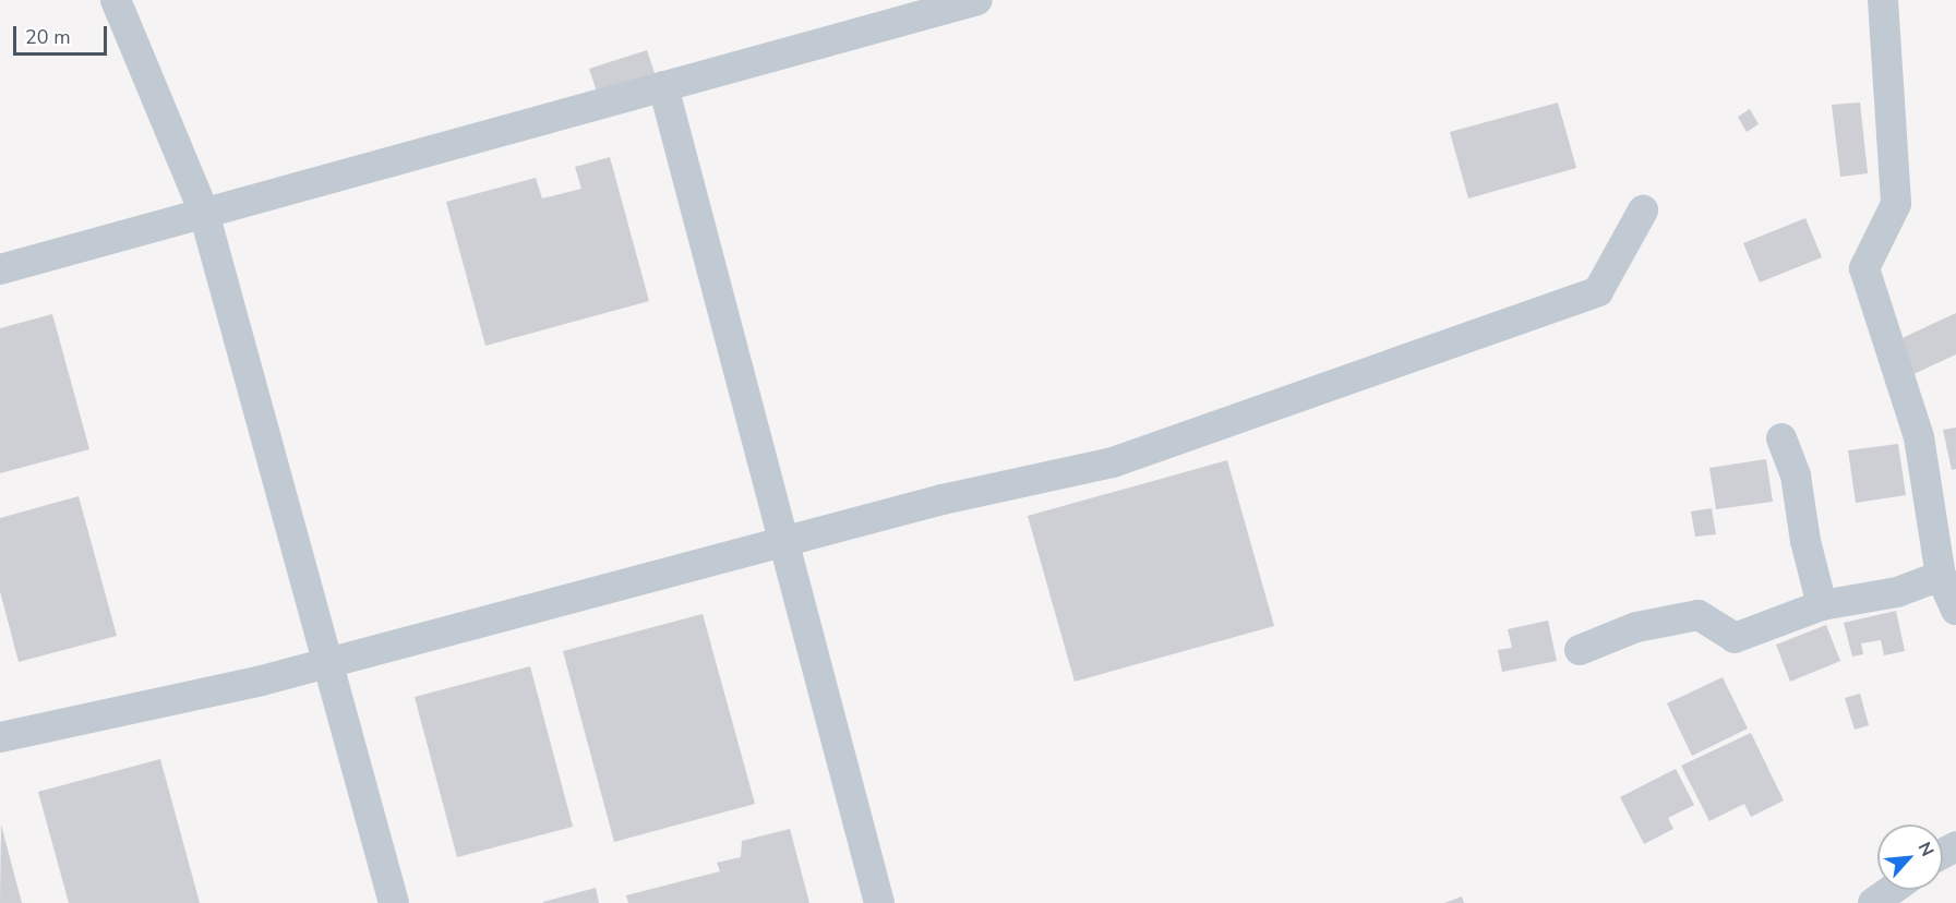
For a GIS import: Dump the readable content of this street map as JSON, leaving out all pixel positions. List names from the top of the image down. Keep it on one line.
{"scale_bar":"20 m","north":"top right"}
